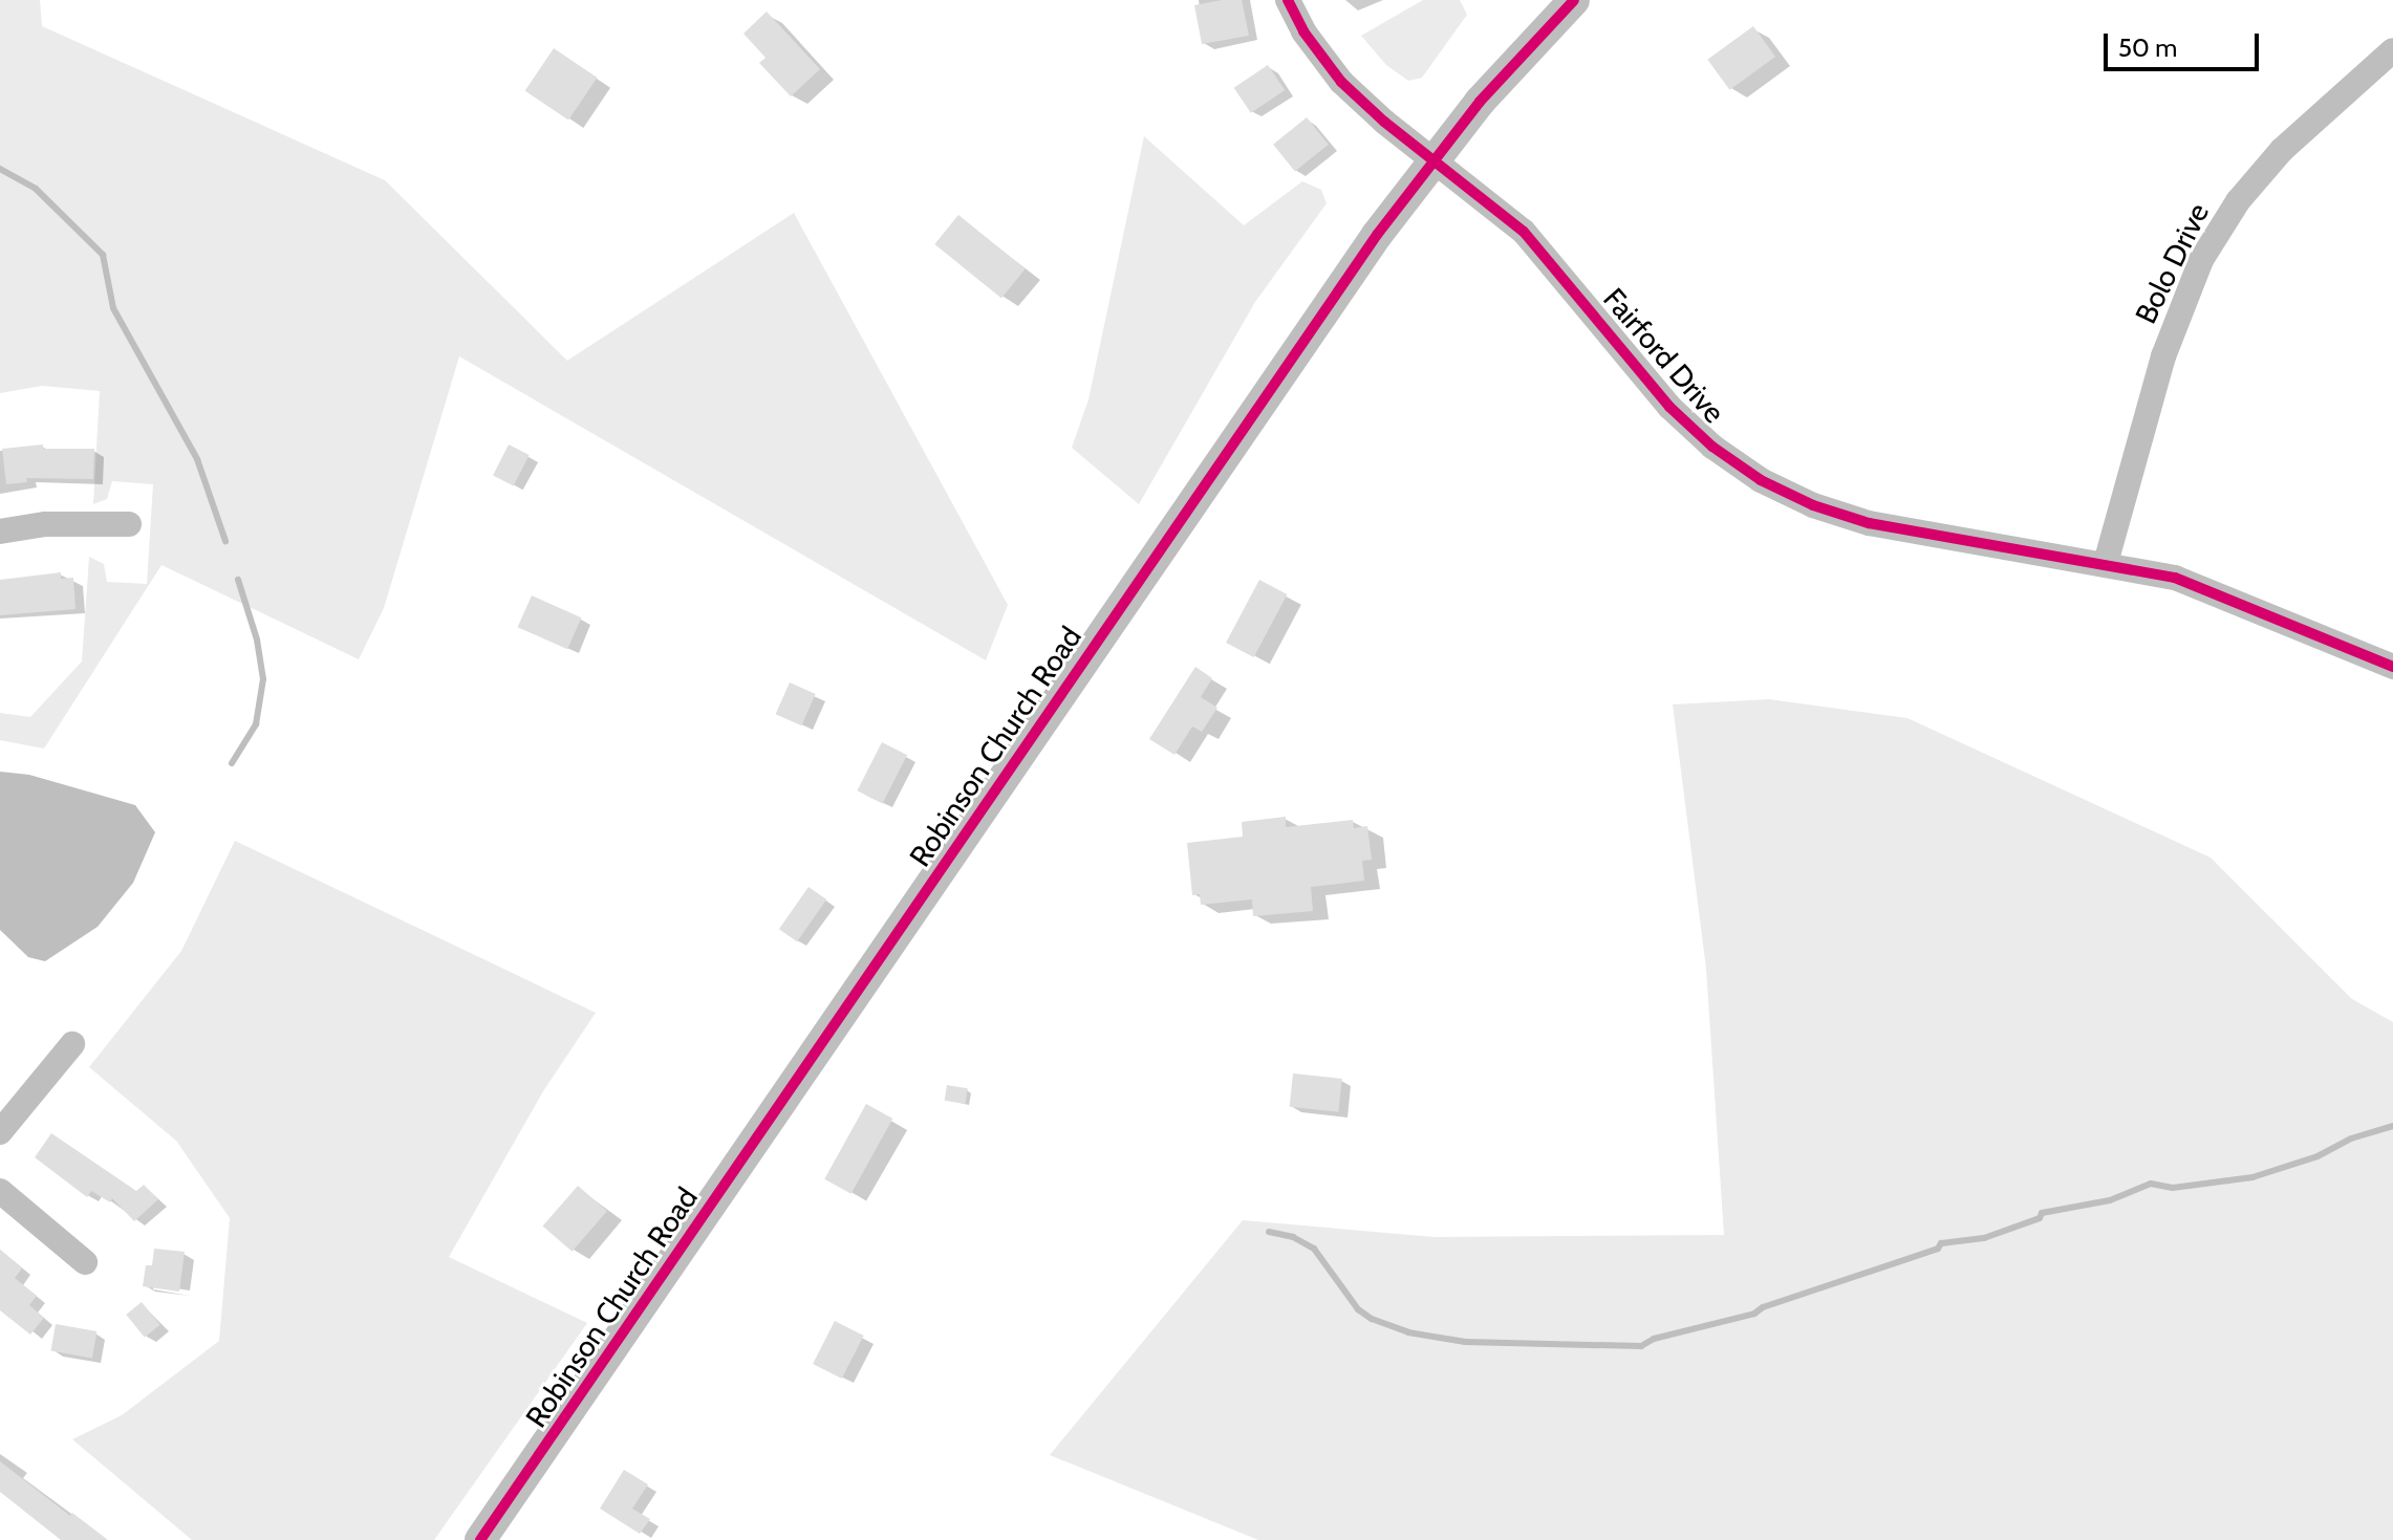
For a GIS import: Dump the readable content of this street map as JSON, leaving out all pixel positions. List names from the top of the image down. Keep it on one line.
{"streets":{"street":["Bolo Drive","Fairford Drive","Robinson Church Road"]},"crossings":[["Bolo Drive","Fairford Drive"],["Fairford Drive","Robinson Church Road"]],"scale_bar":"50 m"}
